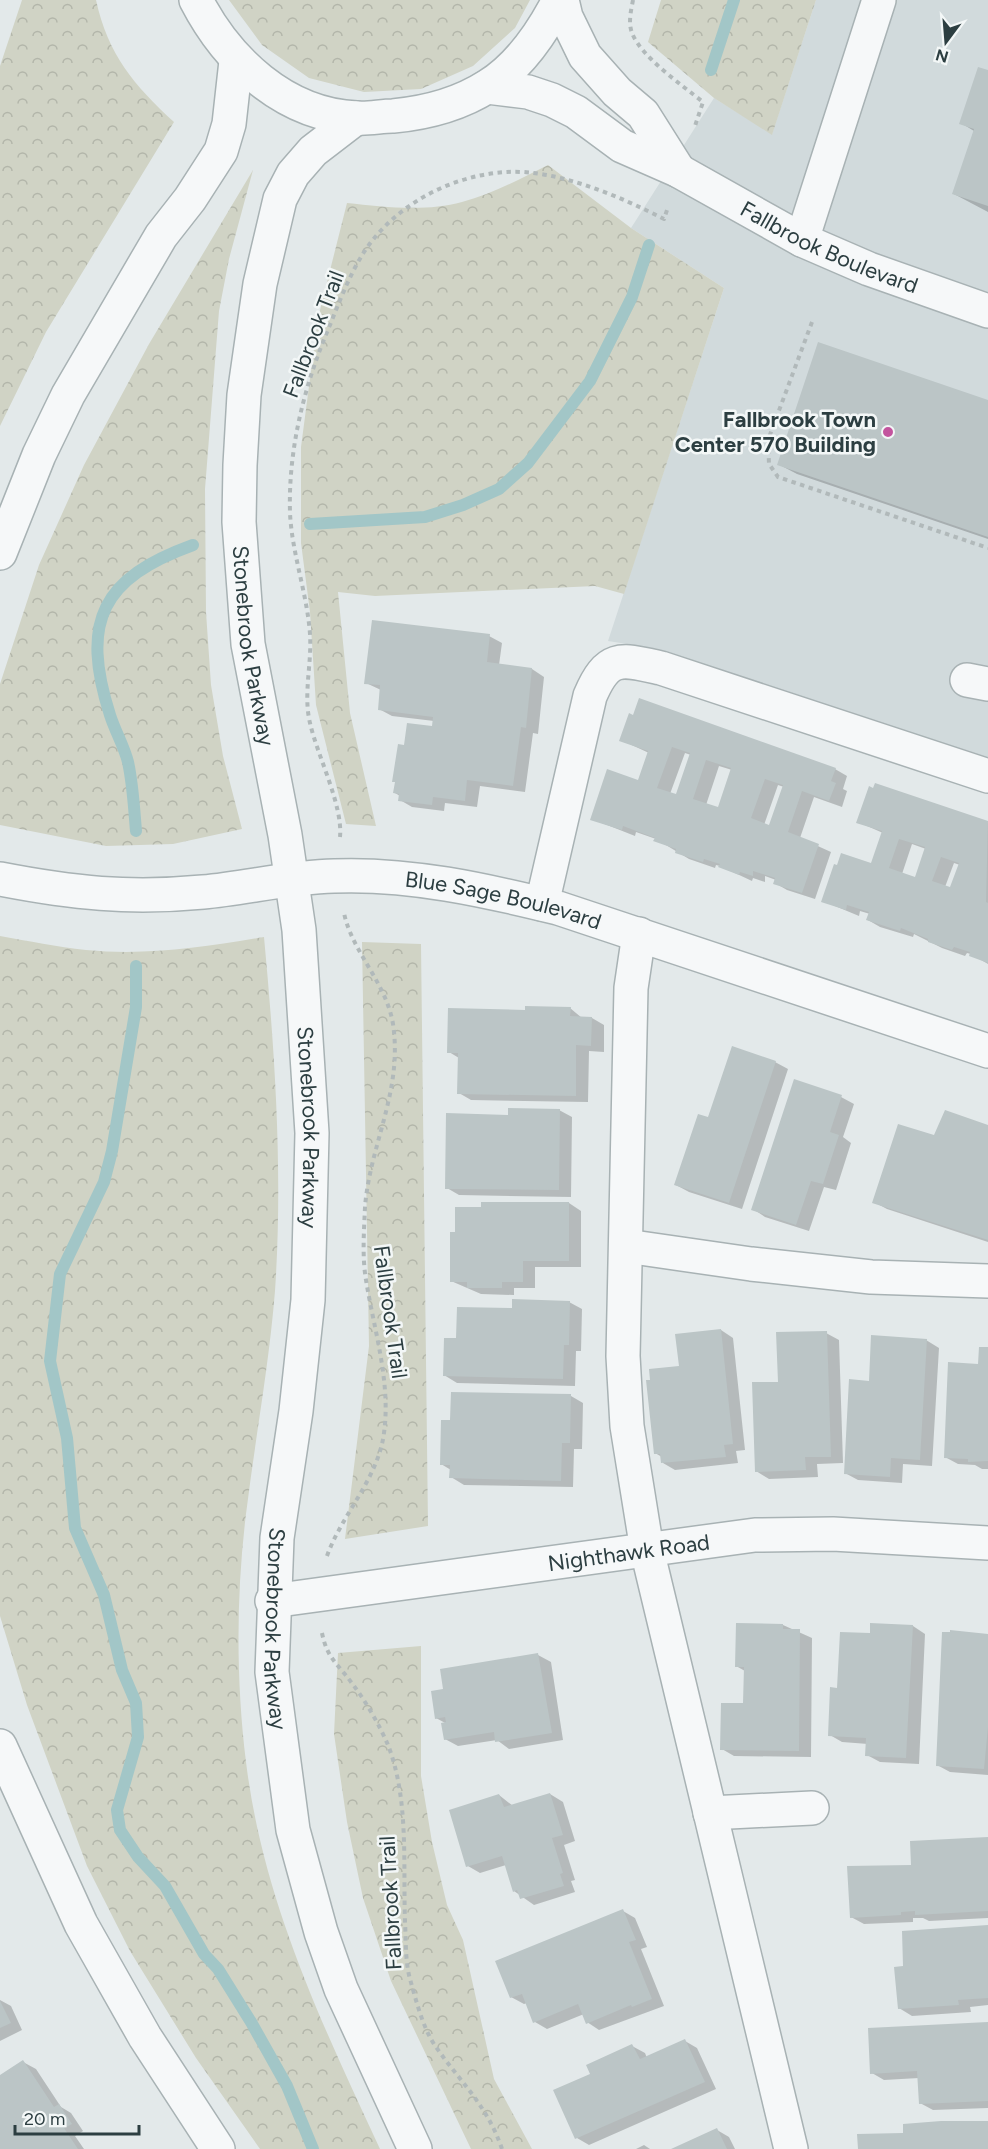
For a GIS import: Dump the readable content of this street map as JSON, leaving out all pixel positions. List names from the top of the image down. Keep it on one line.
{"streets":{"street":["Fallbrook Boulevard","Stonebrook Parkway","Blue Sage Boulevard","Nighthawk Road"],"path":["Fallbrook Trail"]},"crossings":[["Stonebrook Parkway","Blue Sage Boulevard"],["Stonebrook Parkway","Nighthawk Road"]],"places":["Fallbrook Town Center 570 Building"],"scale_bar":"20 m","north":"bottom"}
